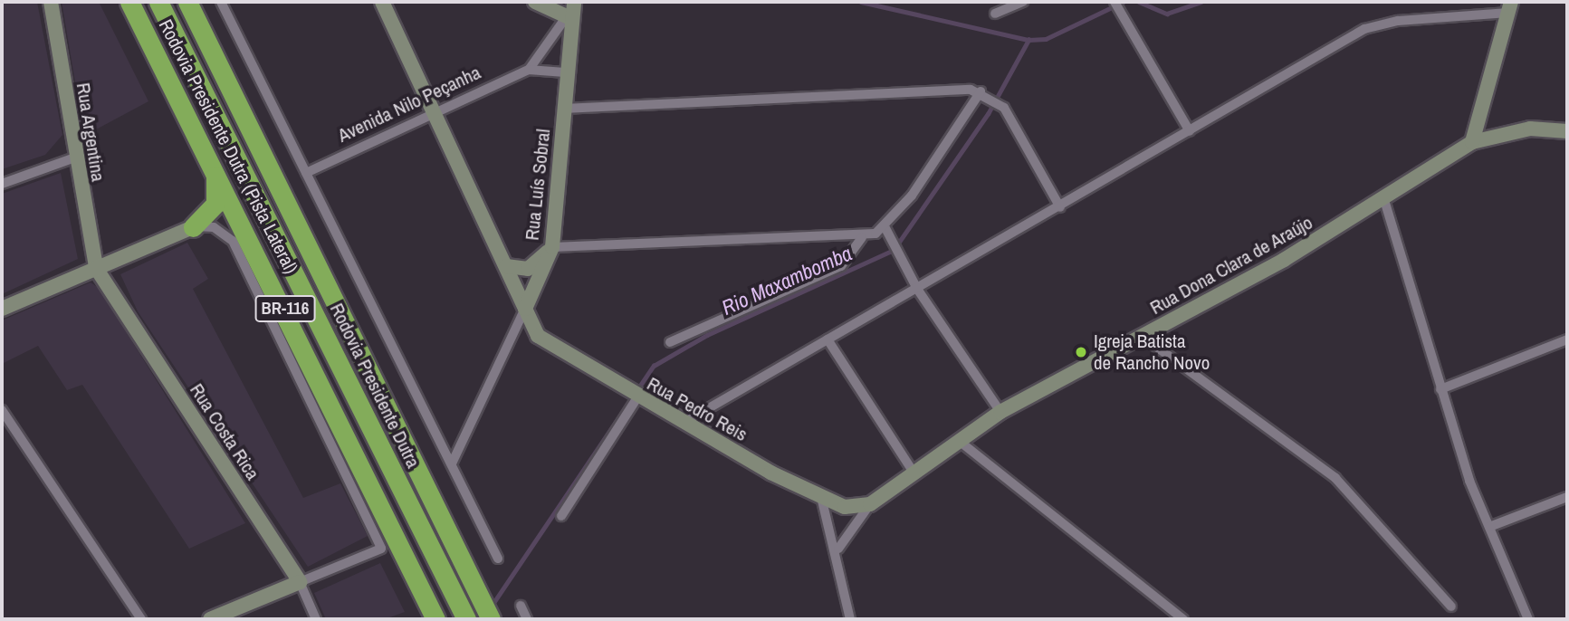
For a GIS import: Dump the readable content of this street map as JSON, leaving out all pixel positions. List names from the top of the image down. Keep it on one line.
{"streets":{"highway":["Rodovia Presidente Dutra (Pista Lateral)","BR-116","Rodovia Presidente Dutra"],"main road":["Rua Argentina","Rua Luís Sobral","Rua Dona Clara de Araújo","Rua Pedro Reis","Rua Costa Rica"],"street":["Avenida Nilo Peçanha"]},"crossings":[["Avenida Nilo Peçanha","Rua Luís Sobral"],["Avenida Nilo Peçanha","Rua Pedro Reis"],["Rua Argentina","Rua Costa Rica"],["Rua Luís Sobral","Rua Pedro Reis"]],"water":["Rio Maxambomba"],"places":["Igreja Batista de Rancho Novo"]}
